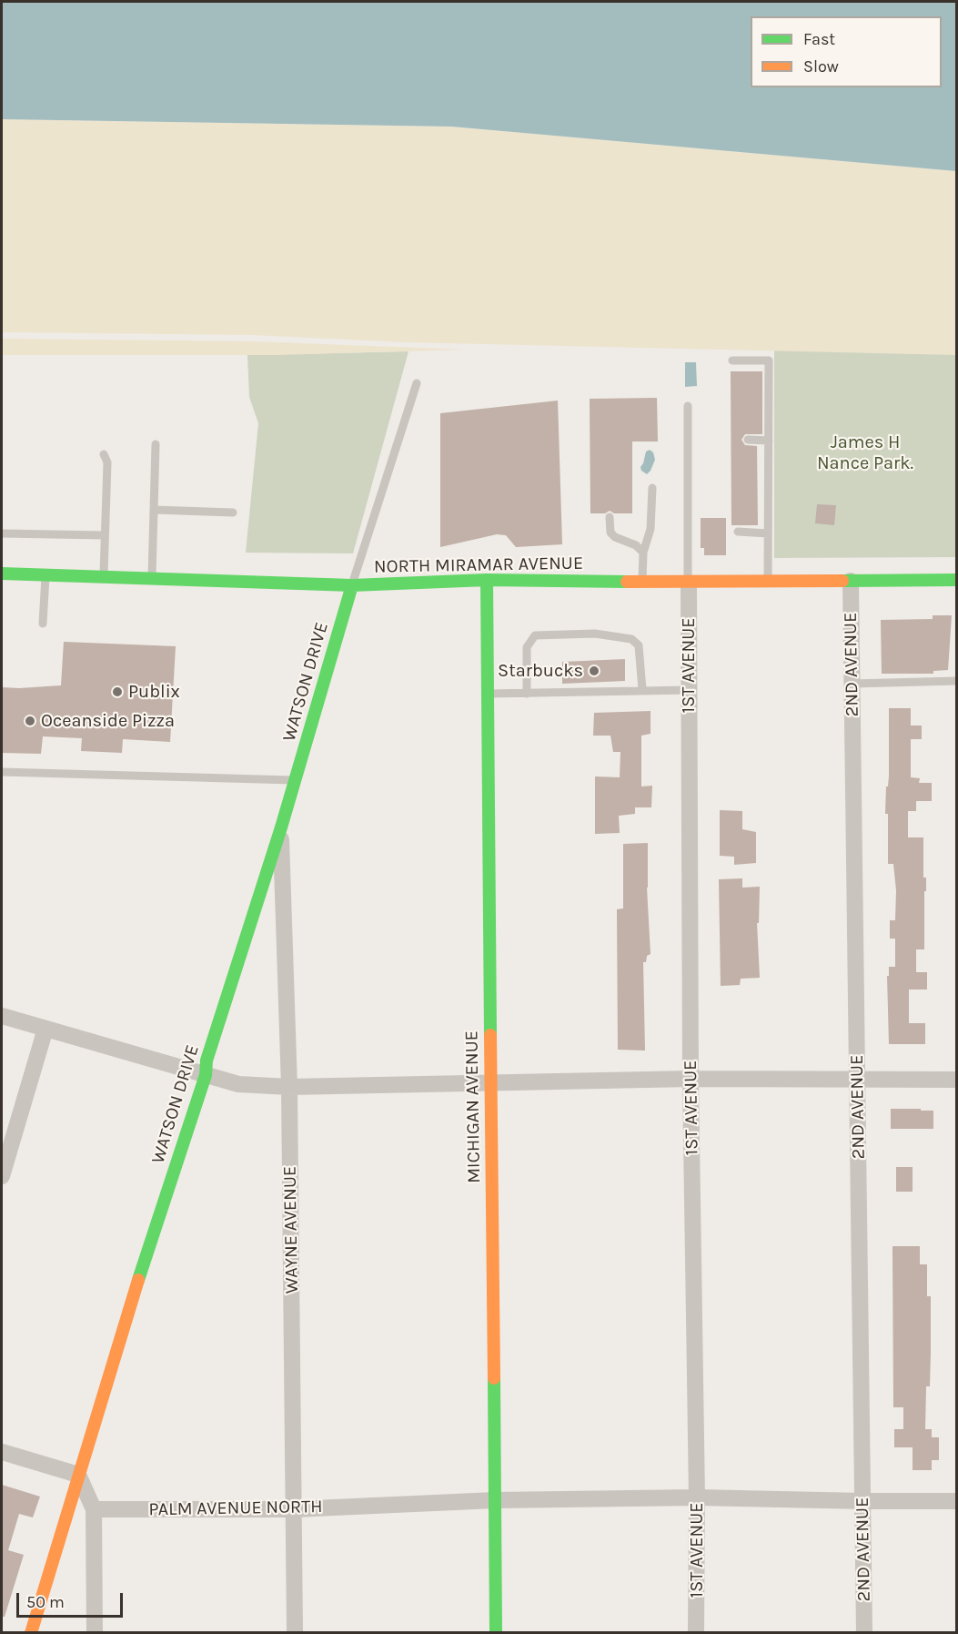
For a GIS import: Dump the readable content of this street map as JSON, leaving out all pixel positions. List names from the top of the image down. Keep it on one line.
{"streets":{"street":["NORTH MIRAMAR AVENUE","2ND AVENUE","1ST AVENUE","WATSON DRIVE","MICHIGAN AVENUE","WAYNE AVENUE","PALM AVENUE NORTH"]},"crossings":[["NORTH MIRAMAR AVENUE","2ND AVENUE"],["NORTH MIRAMAR AVENUE","1ST AVENUE"],["NORTH MIRAMAR AVENUE","WATSON DRIVE"],["NORTH MIRAMAR AVENUE","MICHIGAN AVENUE"],["2ND AVENUE","PALM AVENUE NORTH"],["1ST AVENUE","PALM AVENUE NORTH"],["WATSON DRIVE","WAYNE AVENUE"],["MICHIGAN AVENUE","PALM AVENUE NORTH"],["WAYNE AVENUE","PALM AVENUE NORTH"]],"parks":["James H Nance Park."],"places":["Starbucks","Publix","Oceanside Pizza"],"legend":["Fast","Slow"],"scale_bar":"50 m"}
